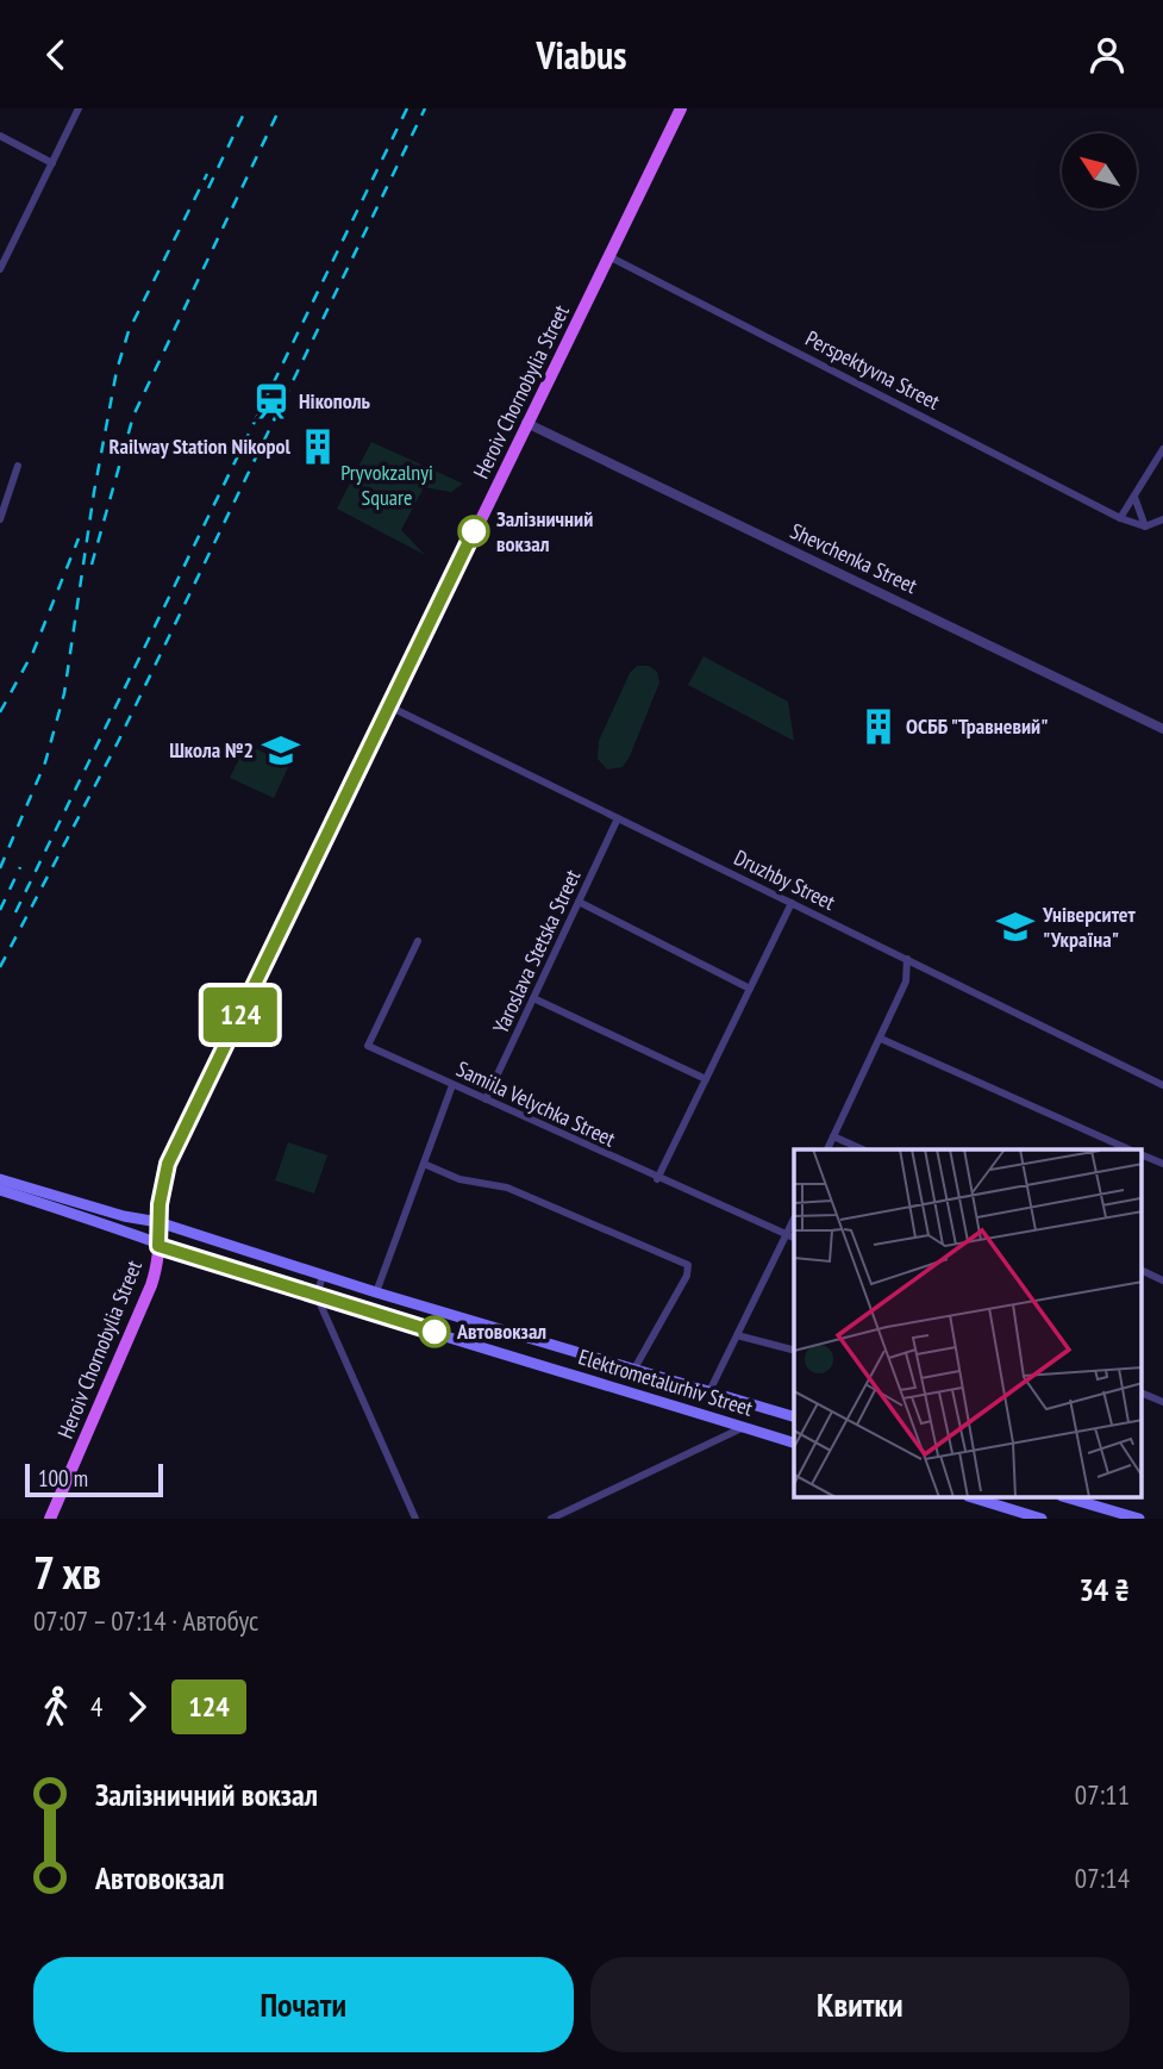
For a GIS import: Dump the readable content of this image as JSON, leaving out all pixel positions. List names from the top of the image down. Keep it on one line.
{"streets":{"main road":["Heroiv Chornobylia Street","Elektrometalurhiv Street"],"street":["Perspektyvna Street","Shevchenka Street","Druzhby Street","Yaroslava Stetska Street","Samiila Velychka Street"]},"crossings":[["Perspektyvna Street","Heroiv Chornobylia Street"],["Heroiv Chornobylia Street","Shevchenka Street"],["Heroiv Chornobylia Street","Druzhby Street"],["Heroiv Chornobylia Street","Elektrometalurhiv Street"],["Druzhby Street","Yaroslava Stetska Street"],["Yaroslava Stetska Street","Samiila Velychka Street"]],"parks":["Pryvokzalnyi Square"],"places":{"station":["Нікополь"],"building":["Railway Station Nikopol","ОСББ \"Травневий\""],"other":["Залізничний вокзал","Автовокзал"],"school or university":["Школа №2","Університет \"Україна\""]},"lines":["bus line 124"],"scale_bar":"100 m","north":"top left","page":{"header":"Viabus","on_map":"124","scale":"100 m","heading":["7 хв","07:07 – 07:14 · Автобус","34 ₴"],"legs":["4","124"],"list":[{"name":"Залізничний вокзал","value":"07:11"},{"name":"Автовокзал","value":"07:14"}],"buttons":["Почати","Квитки"]}}
